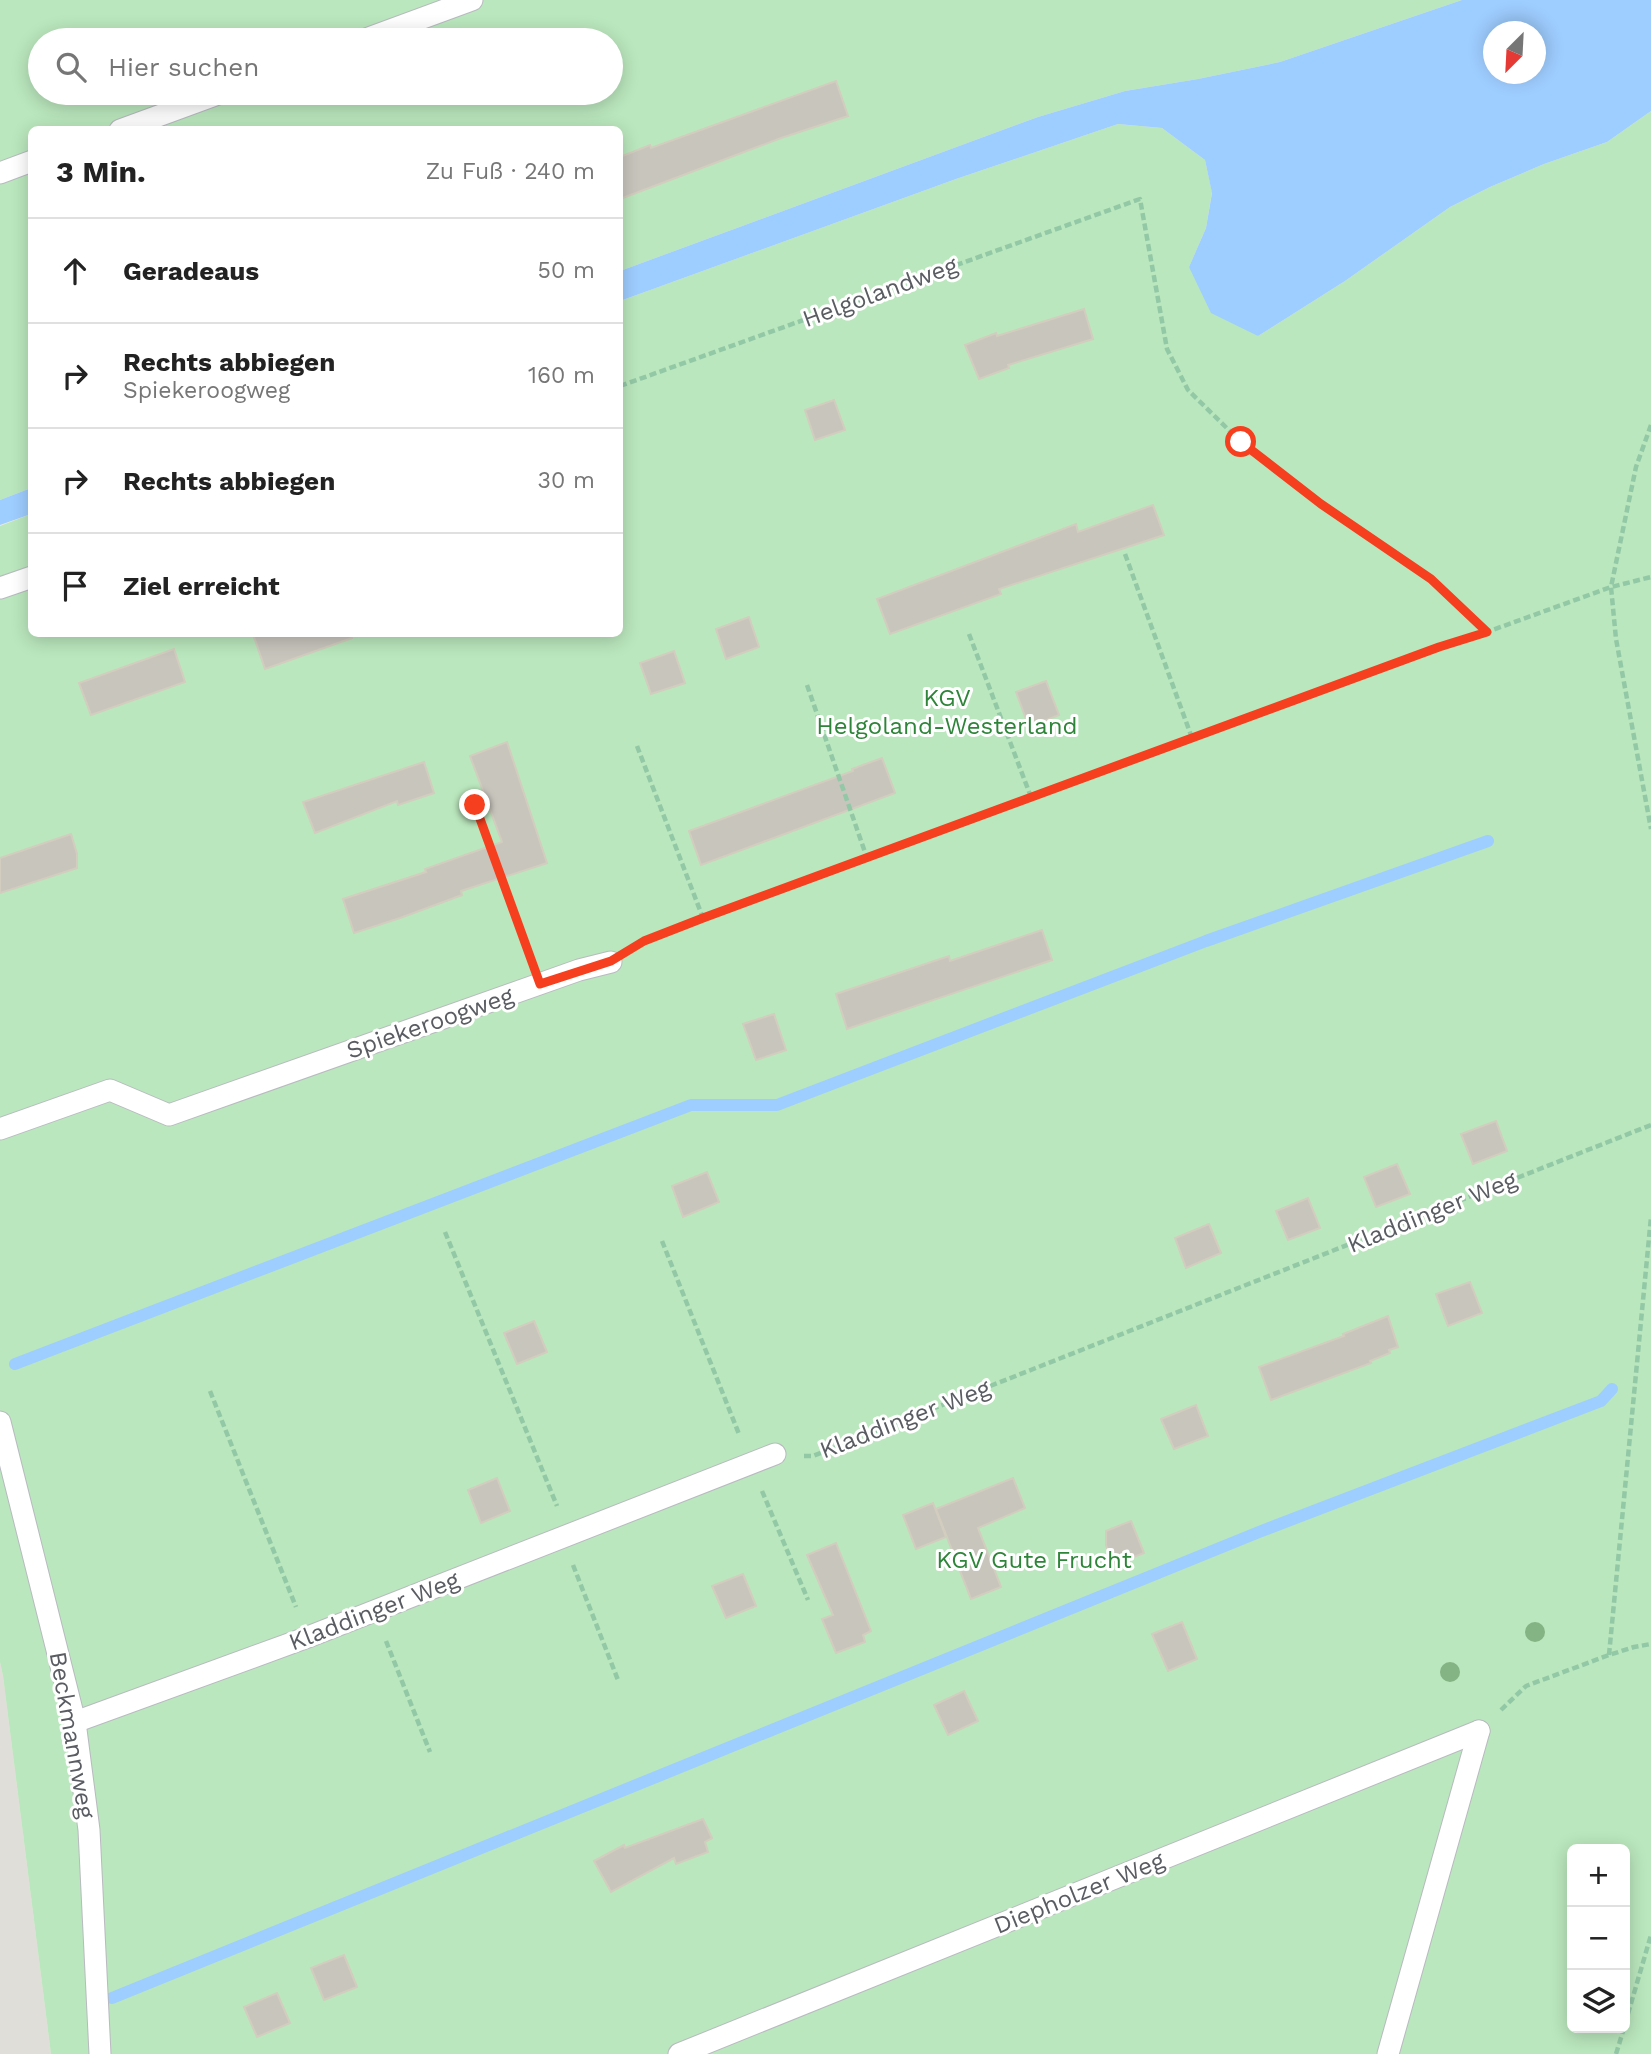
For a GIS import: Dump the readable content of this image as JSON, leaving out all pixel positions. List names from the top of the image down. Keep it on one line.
{"streets":{"lane":["Spiekeroogweg","Kladdinger Weg","Beckmannweg","Diepholzer Weg"],"path":["Helgolandweg"]},"crossings":[["Kladdinger Weg","Beckmannweg"]],"parks":["KGV Helgoland-Westerland","KGV Gute Frucht"],"north":"bottom left","page":{"search":"Hier suchen","heading":["3 Min.","Zu Fuß · 240 m"],"list":[["Geradeaus","50 m"],["Rechts abbiegen","Spiekeroogweg","160 m"],["Rechts abbiegen","30 m"],"Ziel erreicht"],"map_buttons":["+","−"]}}
